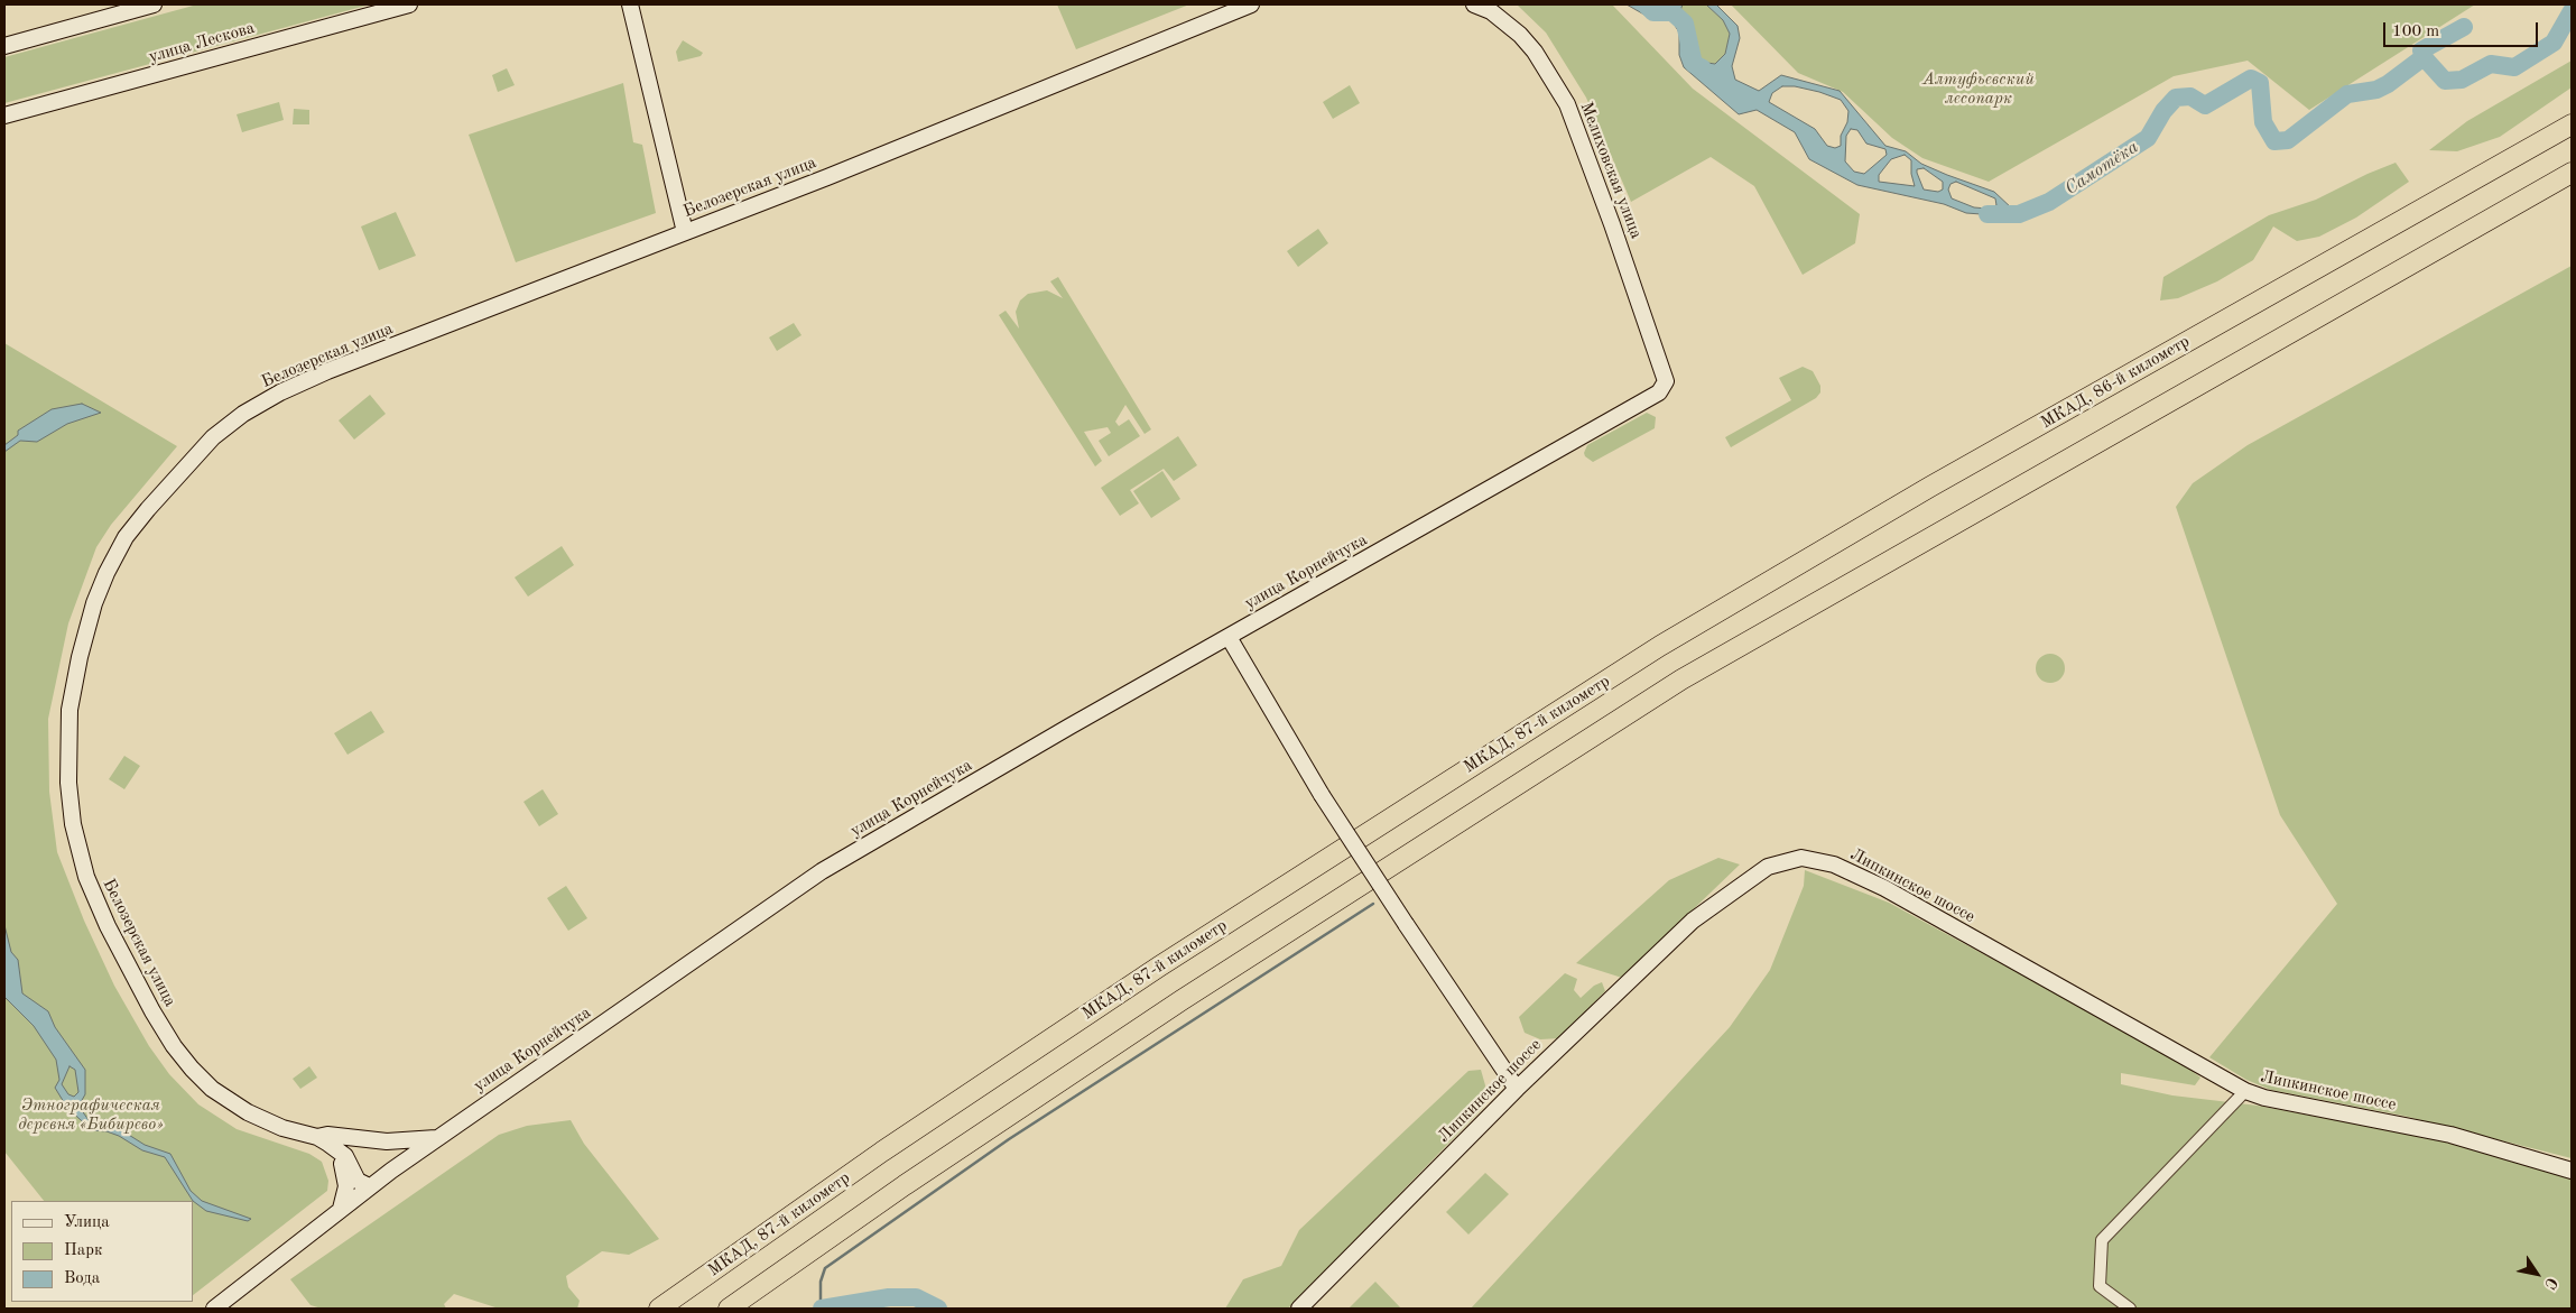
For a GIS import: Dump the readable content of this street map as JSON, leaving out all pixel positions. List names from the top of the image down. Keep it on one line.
{"streets":{"highway":["МКАД, 86-й километр","МКАД, 87-й километр"],"street":["улица Лескова","Мелиховская улица","Белозерская улица","улица Корнейчука","Липкинское шоссе"]},"crossings":[["Мелиховская улица","улица Корнейчука"],["Белозерская улица","улица Корнейчука"],["МКАД, 86-й километр","МКАД, 87-й километр"]],"water":["Самотёка"],"parks":["Алтуфьевский лесопарк","Этнографическая деревня «Бибирево»"],"legend":["Улица","Парк","Вода"],"scale_bar":"100 m","north":"bottom right"}
